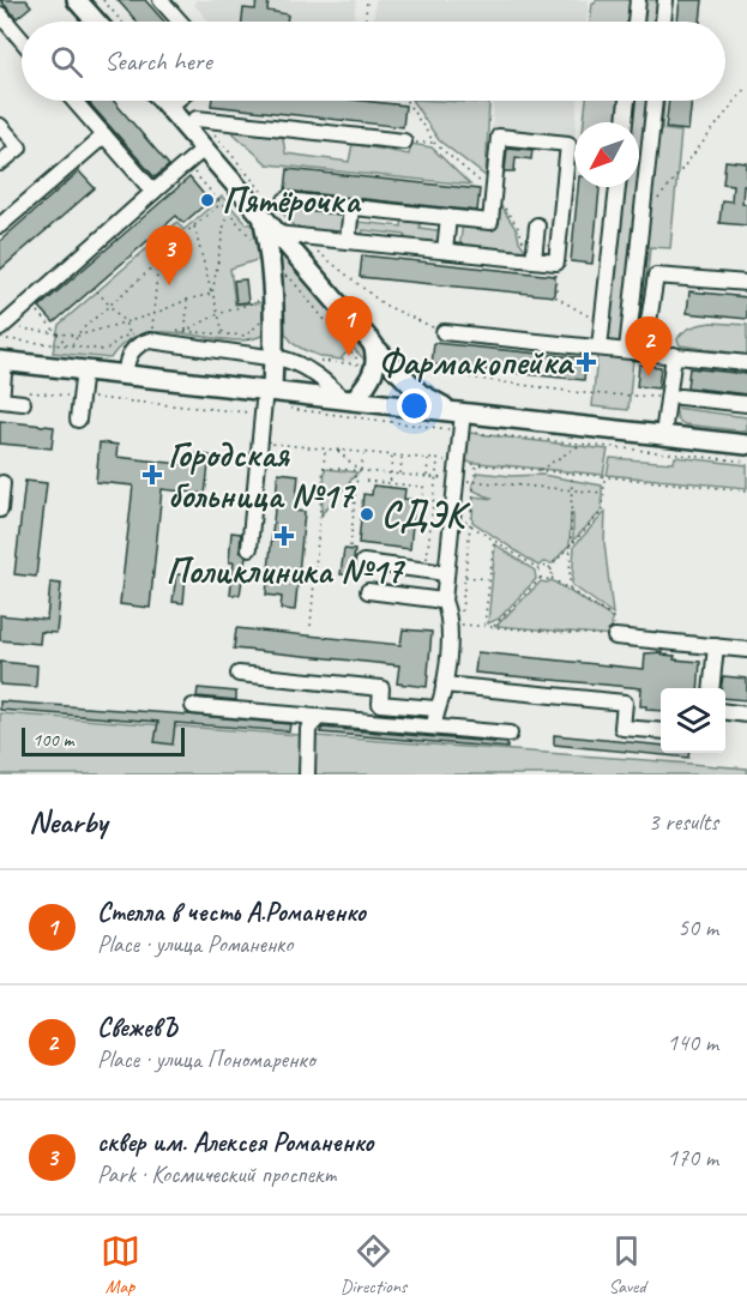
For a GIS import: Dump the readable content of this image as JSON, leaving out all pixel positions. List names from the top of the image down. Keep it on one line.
{"places":{"other":["Пятёрочка","СДЭК"],"health":["Фармакопейка","Городская больница №17","Поликлиника №17"]},"scale_bar":"100 m","north":"bottom left","page":{"search":"Search here","pins":["3","1","2"],"scale":"100 m","heading":["Nearby","3 results"],"list":[{"mark":"1","name":"Стелла в честь А.Романенко","note":"Place · улица Романенко","value":"50 m"},{"mark":"2","name":"СвежевЪ","note":"Place · улица Пономаренко","value":"140 m"},{"mark":"3","name":"сквер им. Алексея Романенко","note":"Park · Космический проспект","value":"170 m"}],"nav":["Map","Directions","Saved"]}}
